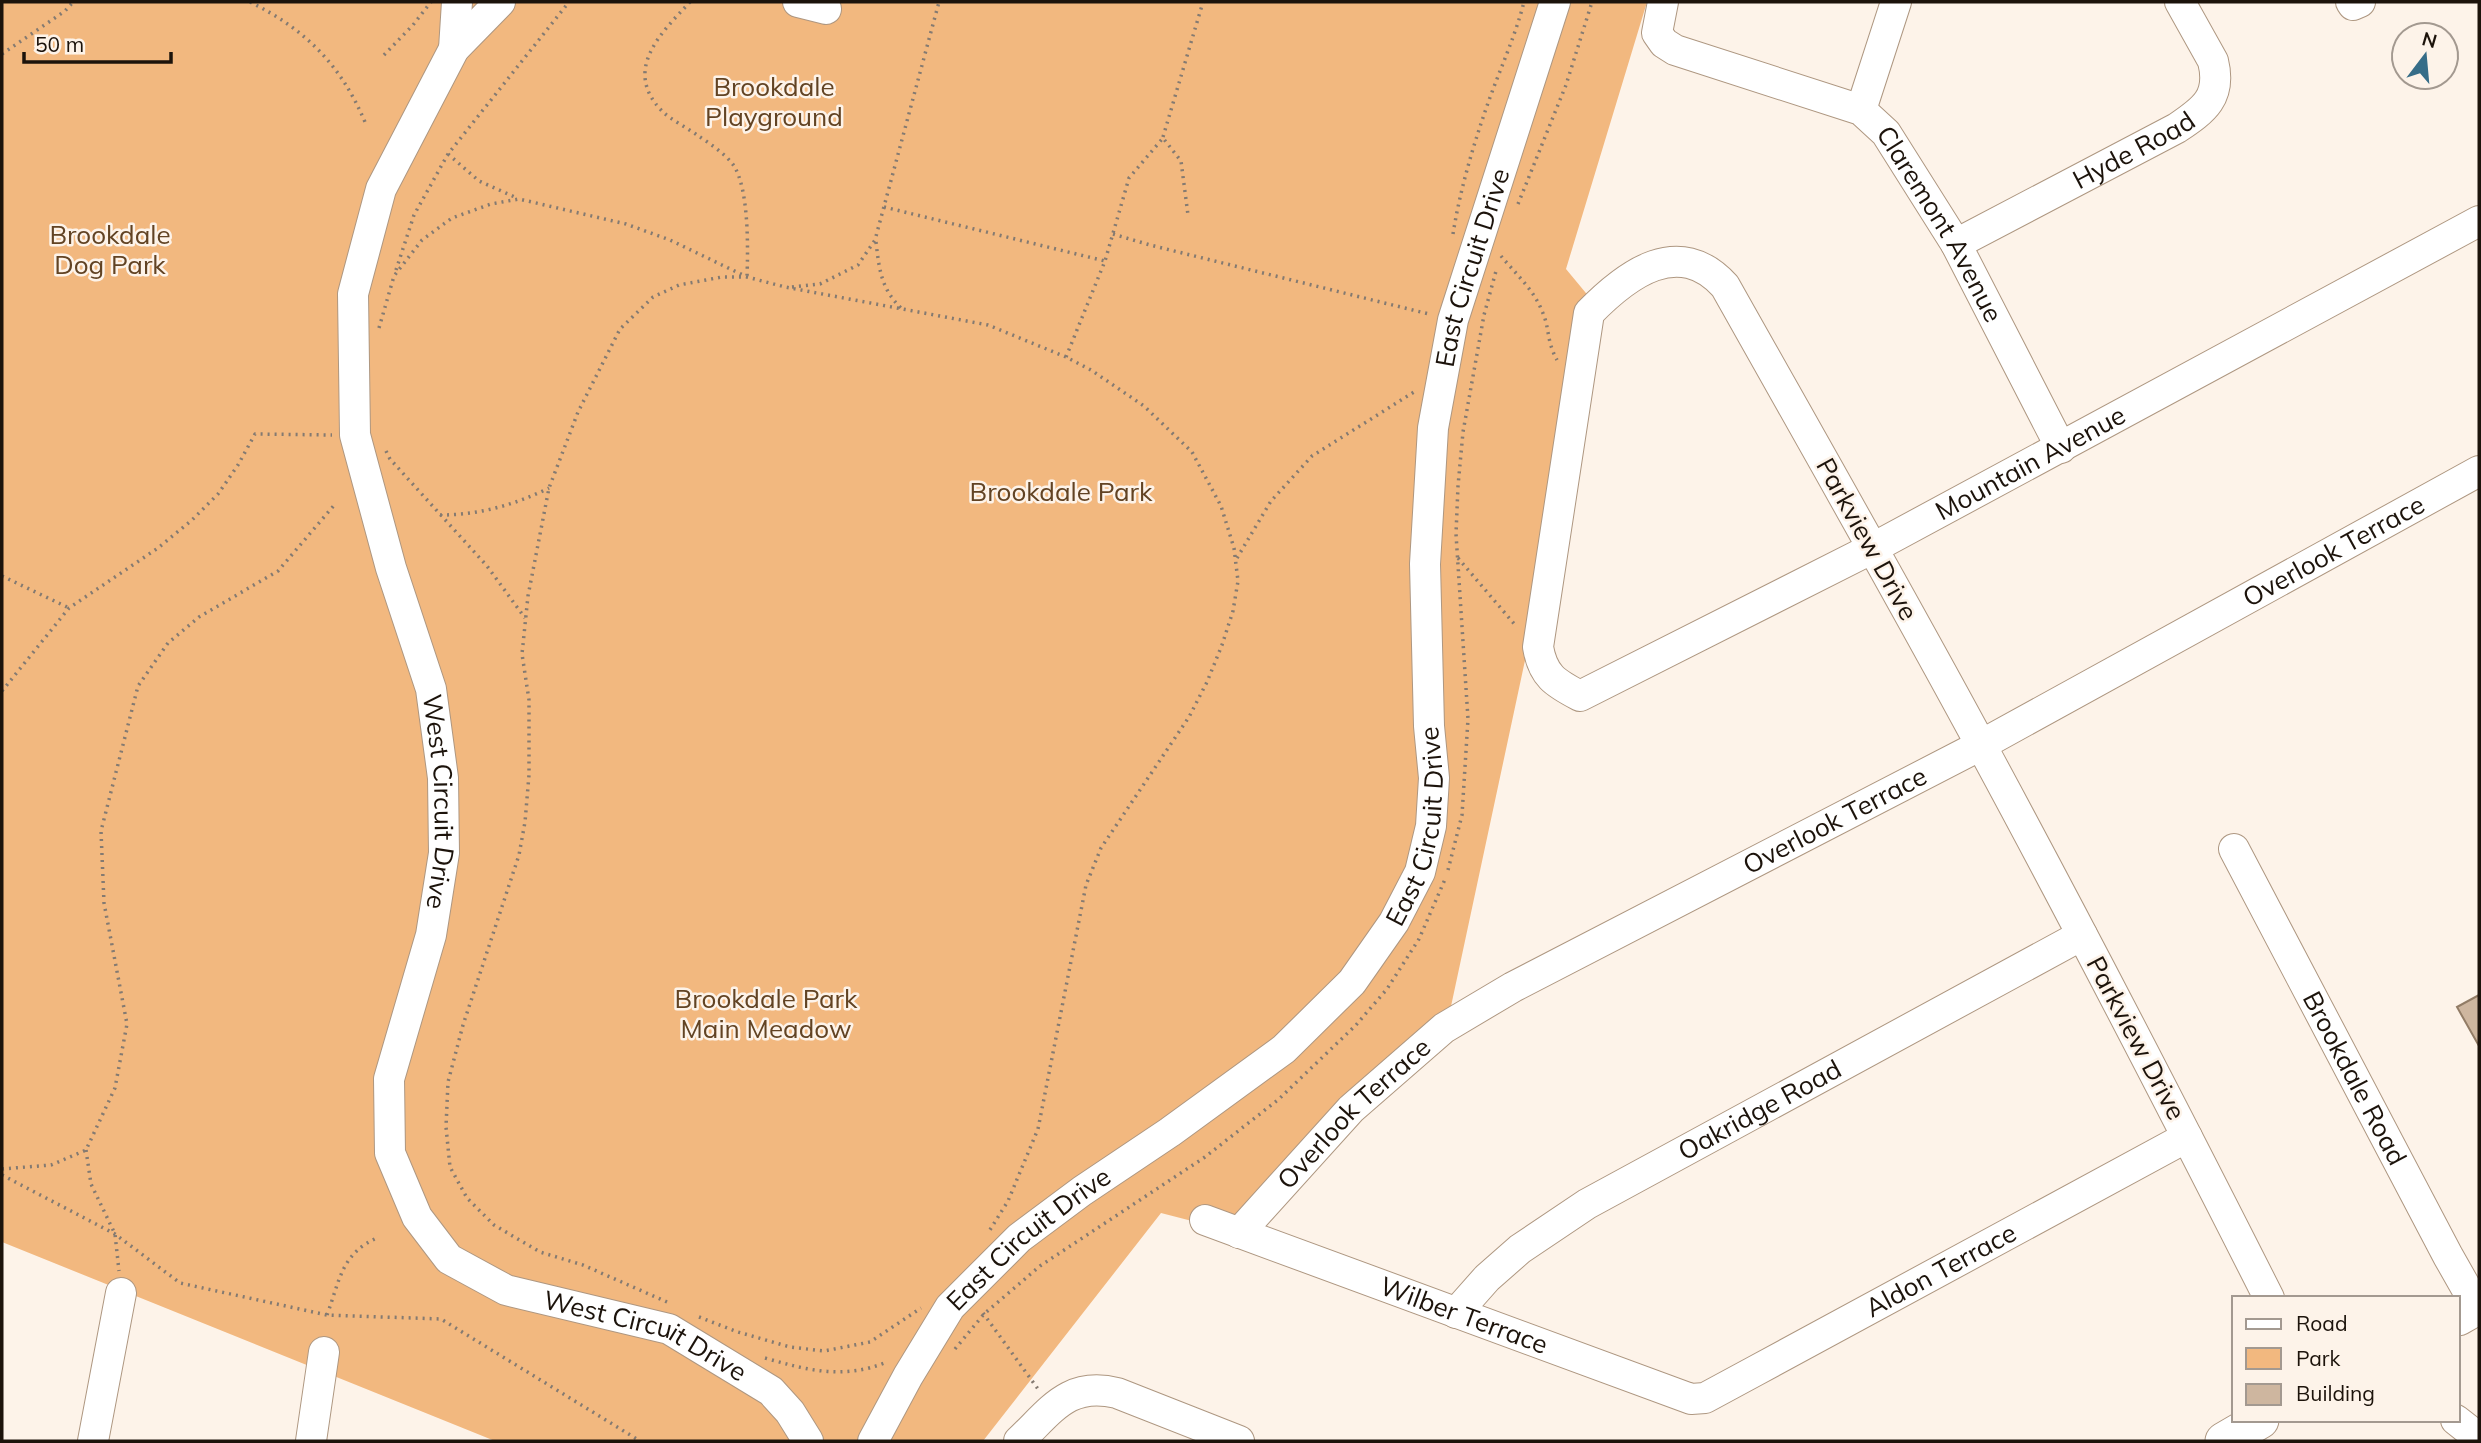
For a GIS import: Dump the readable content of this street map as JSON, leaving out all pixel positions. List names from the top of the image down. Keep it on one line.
{"streets":{"street":["Hyde Road","Claremont Avenue","East Circuit Drive","Mountain Avenue","Parkview Drive","Overlook Terrace","West Circuit Drive","Brookdale Road","Oakridge Road","Aldon Terrace","Wilber Terrace"]},"crossings":[["Hyde Road","Claremont Avenue"],["Claremont Avenue","Mountain Avenue"],["Mountain Avenue","Parkview Drive"],["Parkview Drive","Overlook Terrace"],["Parkview Drive","Oakridge Road"],["Parkview Drive","Aldon Terrace"],["Overlook Terrace","Wilber Terrace"],["Oakridge Road","Wilber Terrace"],["Aldon Terrace","Wilber Terrace"]],"parks":["Brookdale Playground","Brookdale Dog Park","Brookdale Park","Brookdale Park Main Meadow"],"legend":["Road","Park","Building"],"scale_bar":"50 m","north":"top"}
